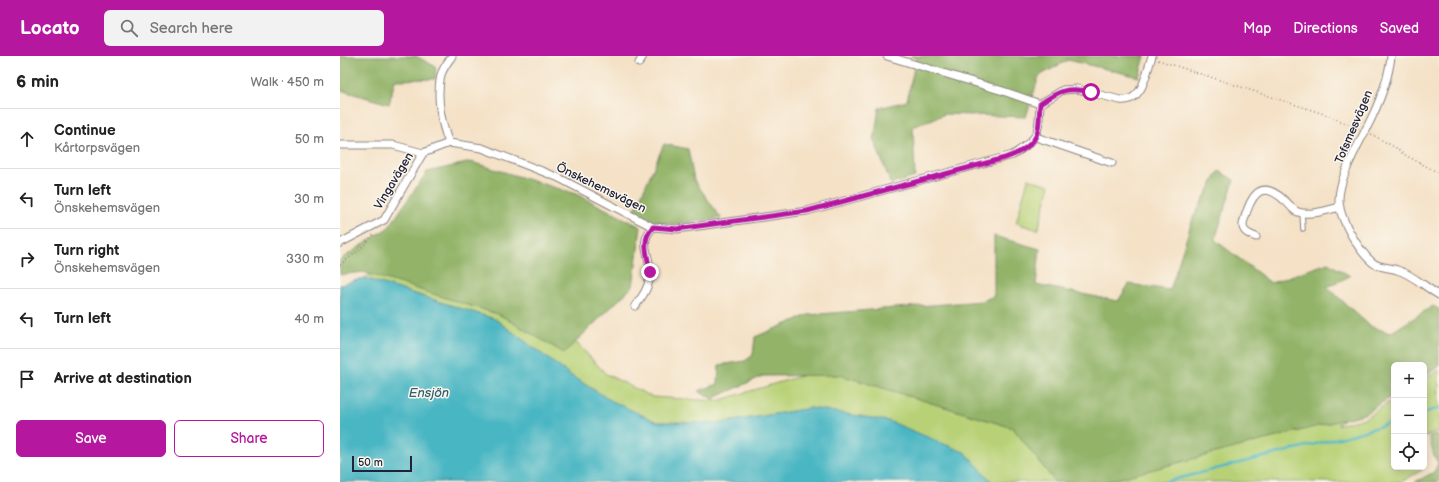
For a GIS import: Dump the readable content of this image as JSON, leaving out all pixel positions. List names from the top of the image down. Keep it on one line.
{"streets":{"street":["Tofsmesvägen","Vingavägen","Önskehemsvägen"]},"crossings":[["Vingavägen","Önskehemsvägen"]],"water":["Ensjön"],"scale_bar":"50 m","page":{"header":"Locato","search":"Search here","nav":["Map","Directions","Saved"],"heading":["6 min","Walk · 450 m"],"list":[["Continue","Kårtorpsvägen","50 m"],["Turn left","Önskehemsvägen","30 m"],["Turn right","Önskehemsvägen","330 m"],["Turn left","40 m"],"Arrive at destination"],"map_buttons":["+","−"],"buttons":["Save","Share"],"scale":"50 m"}}
